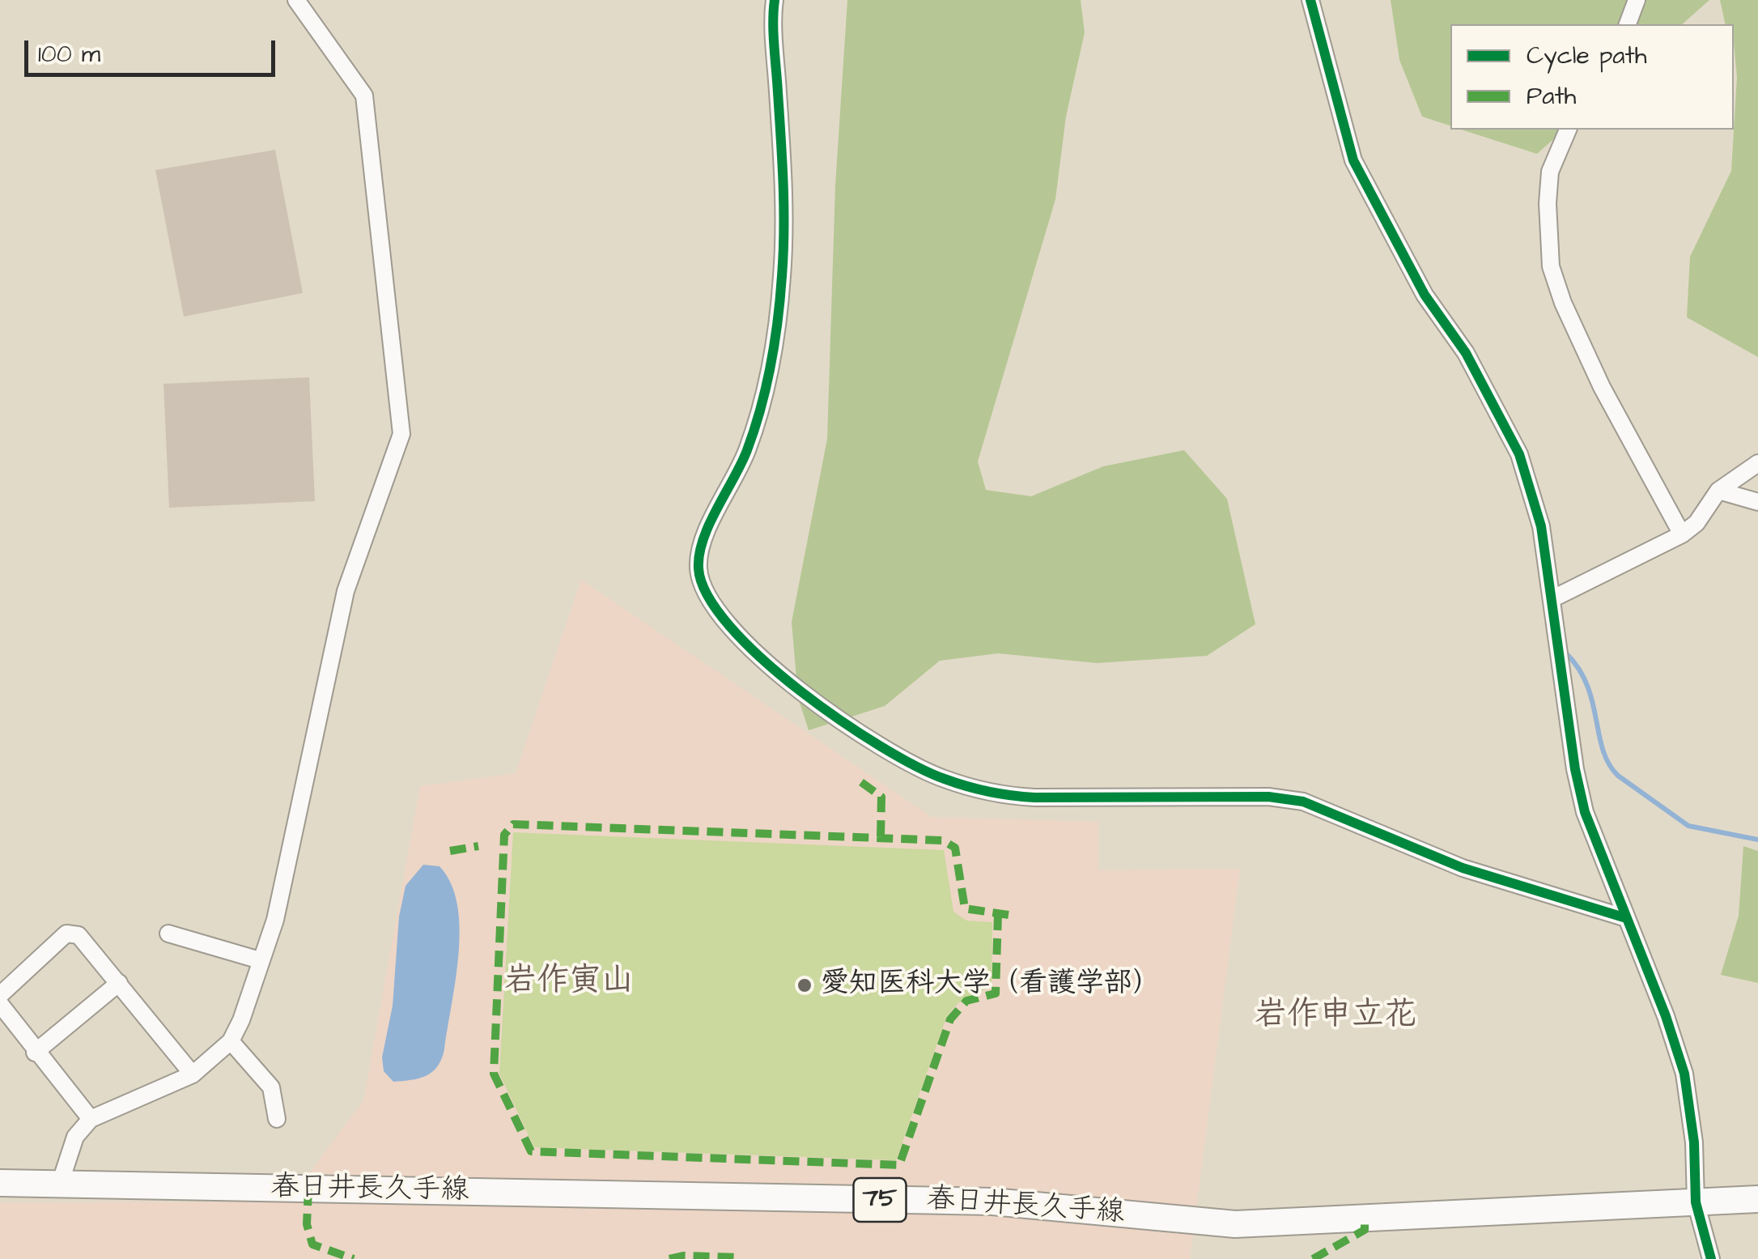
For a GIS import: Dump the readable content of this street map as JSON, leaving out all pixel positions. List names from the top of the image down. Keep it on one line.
{"streets":{"main road":["春日井長久手線","75"]},"districts":["岩作寅山","岩作申立花"],"places":["愛知医科大学（看護学部）"],"legend":["Cycle path","Path"],"scale_bar":"100 m"}
